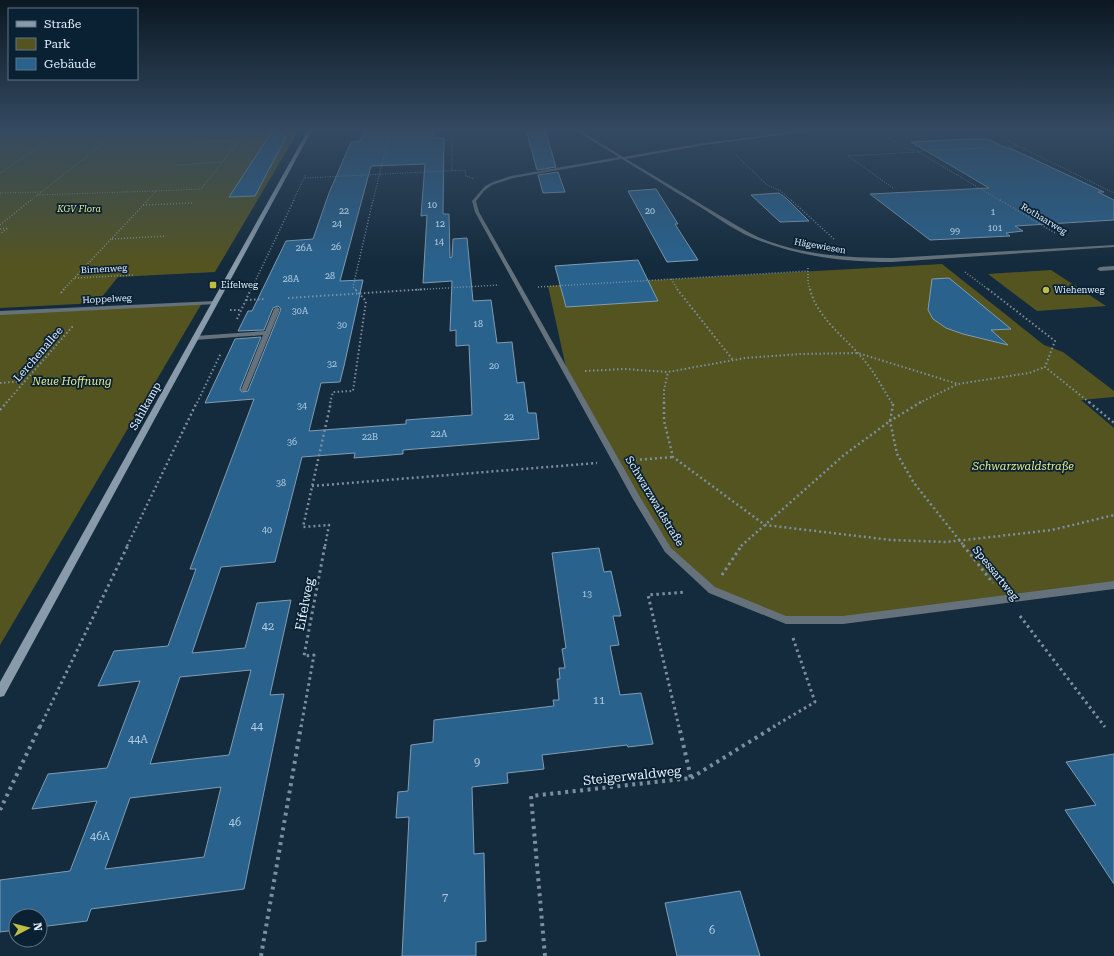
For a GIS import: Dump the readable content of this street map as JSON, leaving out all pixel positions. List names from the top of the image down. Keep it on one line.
{"streets":{"street":["Hägewiesen","Hoppelweg","Sahlkamp","Schwarzwaldstraße"],"path":["Rothaarweg","Birnenweg","Lerchenallee","Spessartweg","Eifelweg","Steigerwaldweg"]},"crossings":[["Rothaarweg","Hägewiesen"],["Hägewiesen","Spessartweg"],["Birnenweg","Hoppelweg"],["Hoppelweg","Lerchenallee"],["Hoppelweg","Sahlkamp"],["Schwarzwaldstraße","Spessartweg"],["Schwarzwaldstraße","Steigerwaldweg"]],"parks":["KGV Flora","Neue Hoffnung","Schwarzwaldstraße"],"places":{"transit":["Eifelweg"],"other":["Wiehenweg"]},"house_numbers":["10","22","20","1","24","12","101","99","14","26","26A","28","28A","30A","18","30","32","20","34","22","22A","22B","36","38","40","13","42","11","44","44A","9","46","46A","7","6"],"legend":["Straße","Park","Gebäude"],"north":"right"}
